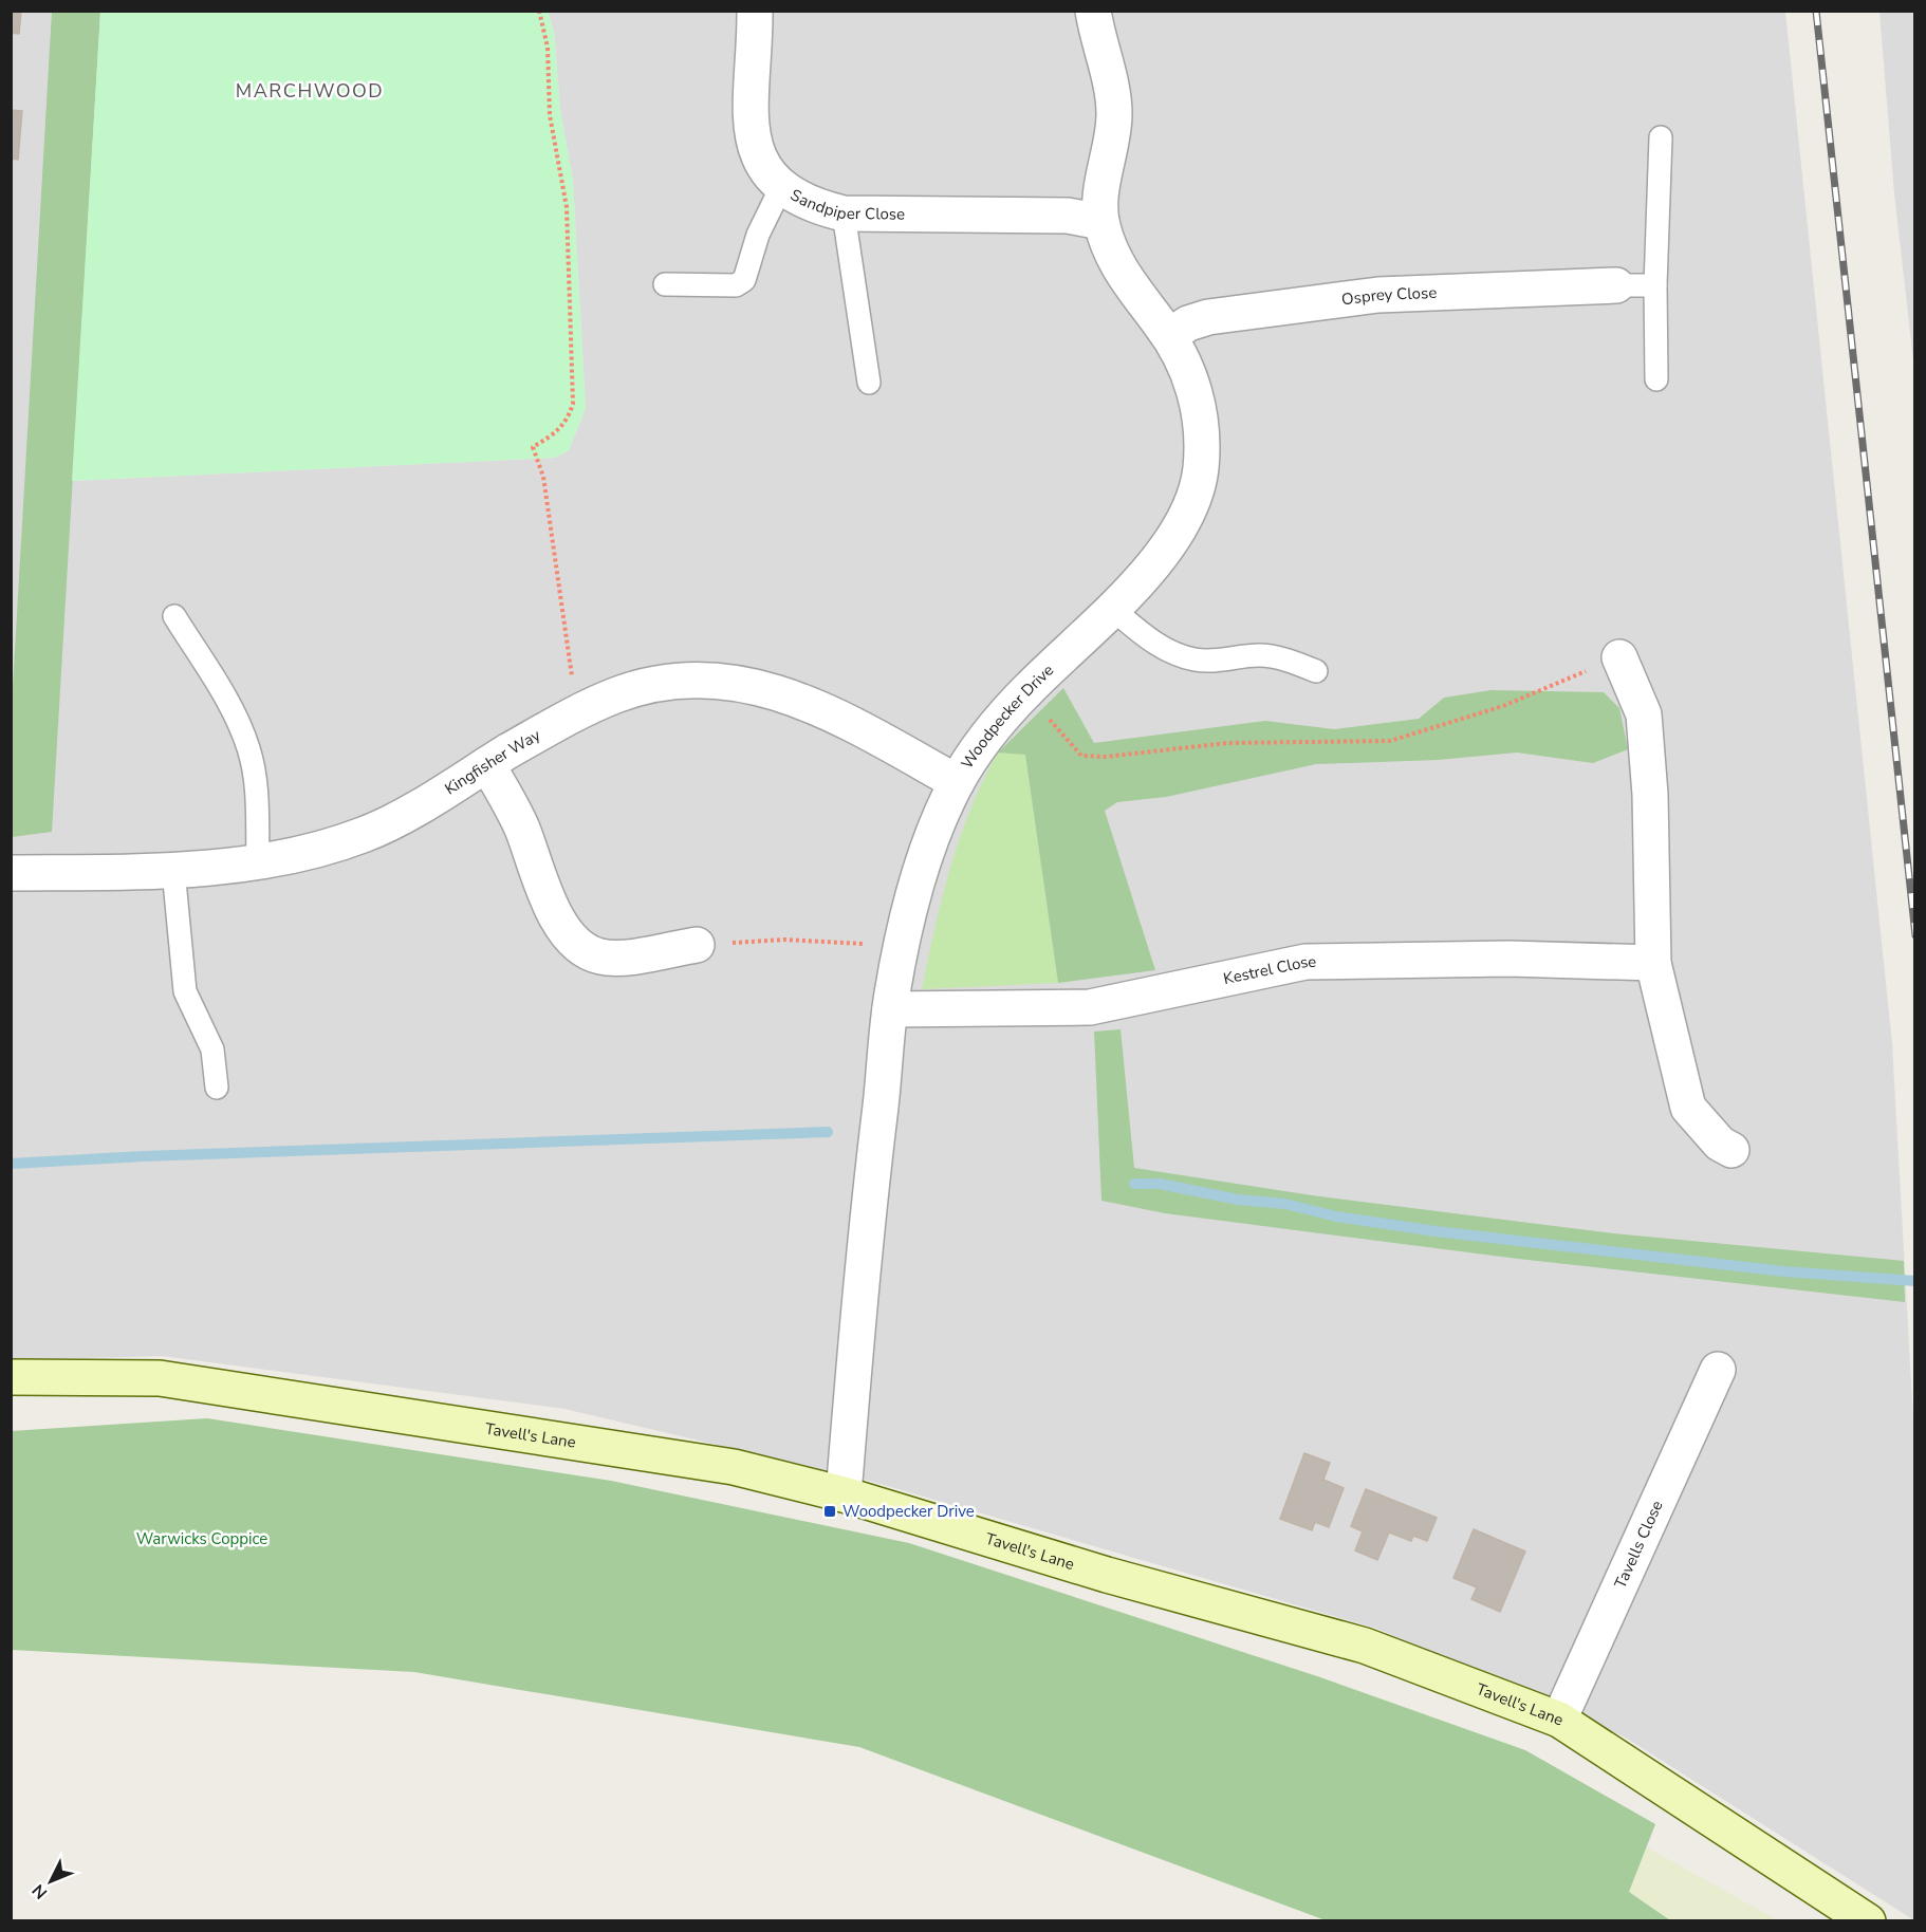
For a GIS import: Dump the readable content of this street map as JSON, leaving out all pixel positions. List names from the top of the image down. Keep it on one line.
{"streets":{"street":["Sandpiper Close","Osprey Close","Woodpecker Drive","Kingfisher Way","Kestrel Close","Tavell's Lane","Tavells Close"]},"crossings":[["Sandpiper Close","Woodpecker Drive"],["Osprey Close","Woodpecker Drive"],["Woodpecker Drive","Kingfisher Way"],["Woodpecker Drive","Kestrel Close"],["Woodpecker Drive","Tavell's Lane"],["Tavell's Lane","Tavells Close"]],"districts":["MARCHWOOD"],"parks":["Warwicks Coppice"],"places":{"transit":["Woodpecker Drive"]},"north":"bottom left"}
